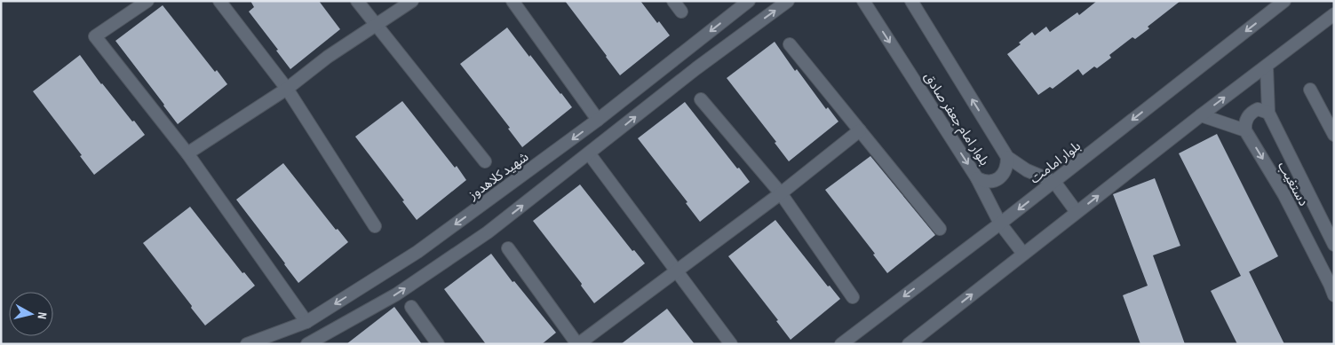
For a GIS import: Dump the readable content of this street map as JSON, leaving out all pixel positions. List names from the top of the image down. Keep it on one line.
{"streets":{"street":["بلوار امام جعفر صادق","بلوار امامت","شهید کلاهدوز","دستغیب"]},"crossings":[["بلوار امام جعفر صادق","بلوار امامت"]],"north":"right"}
